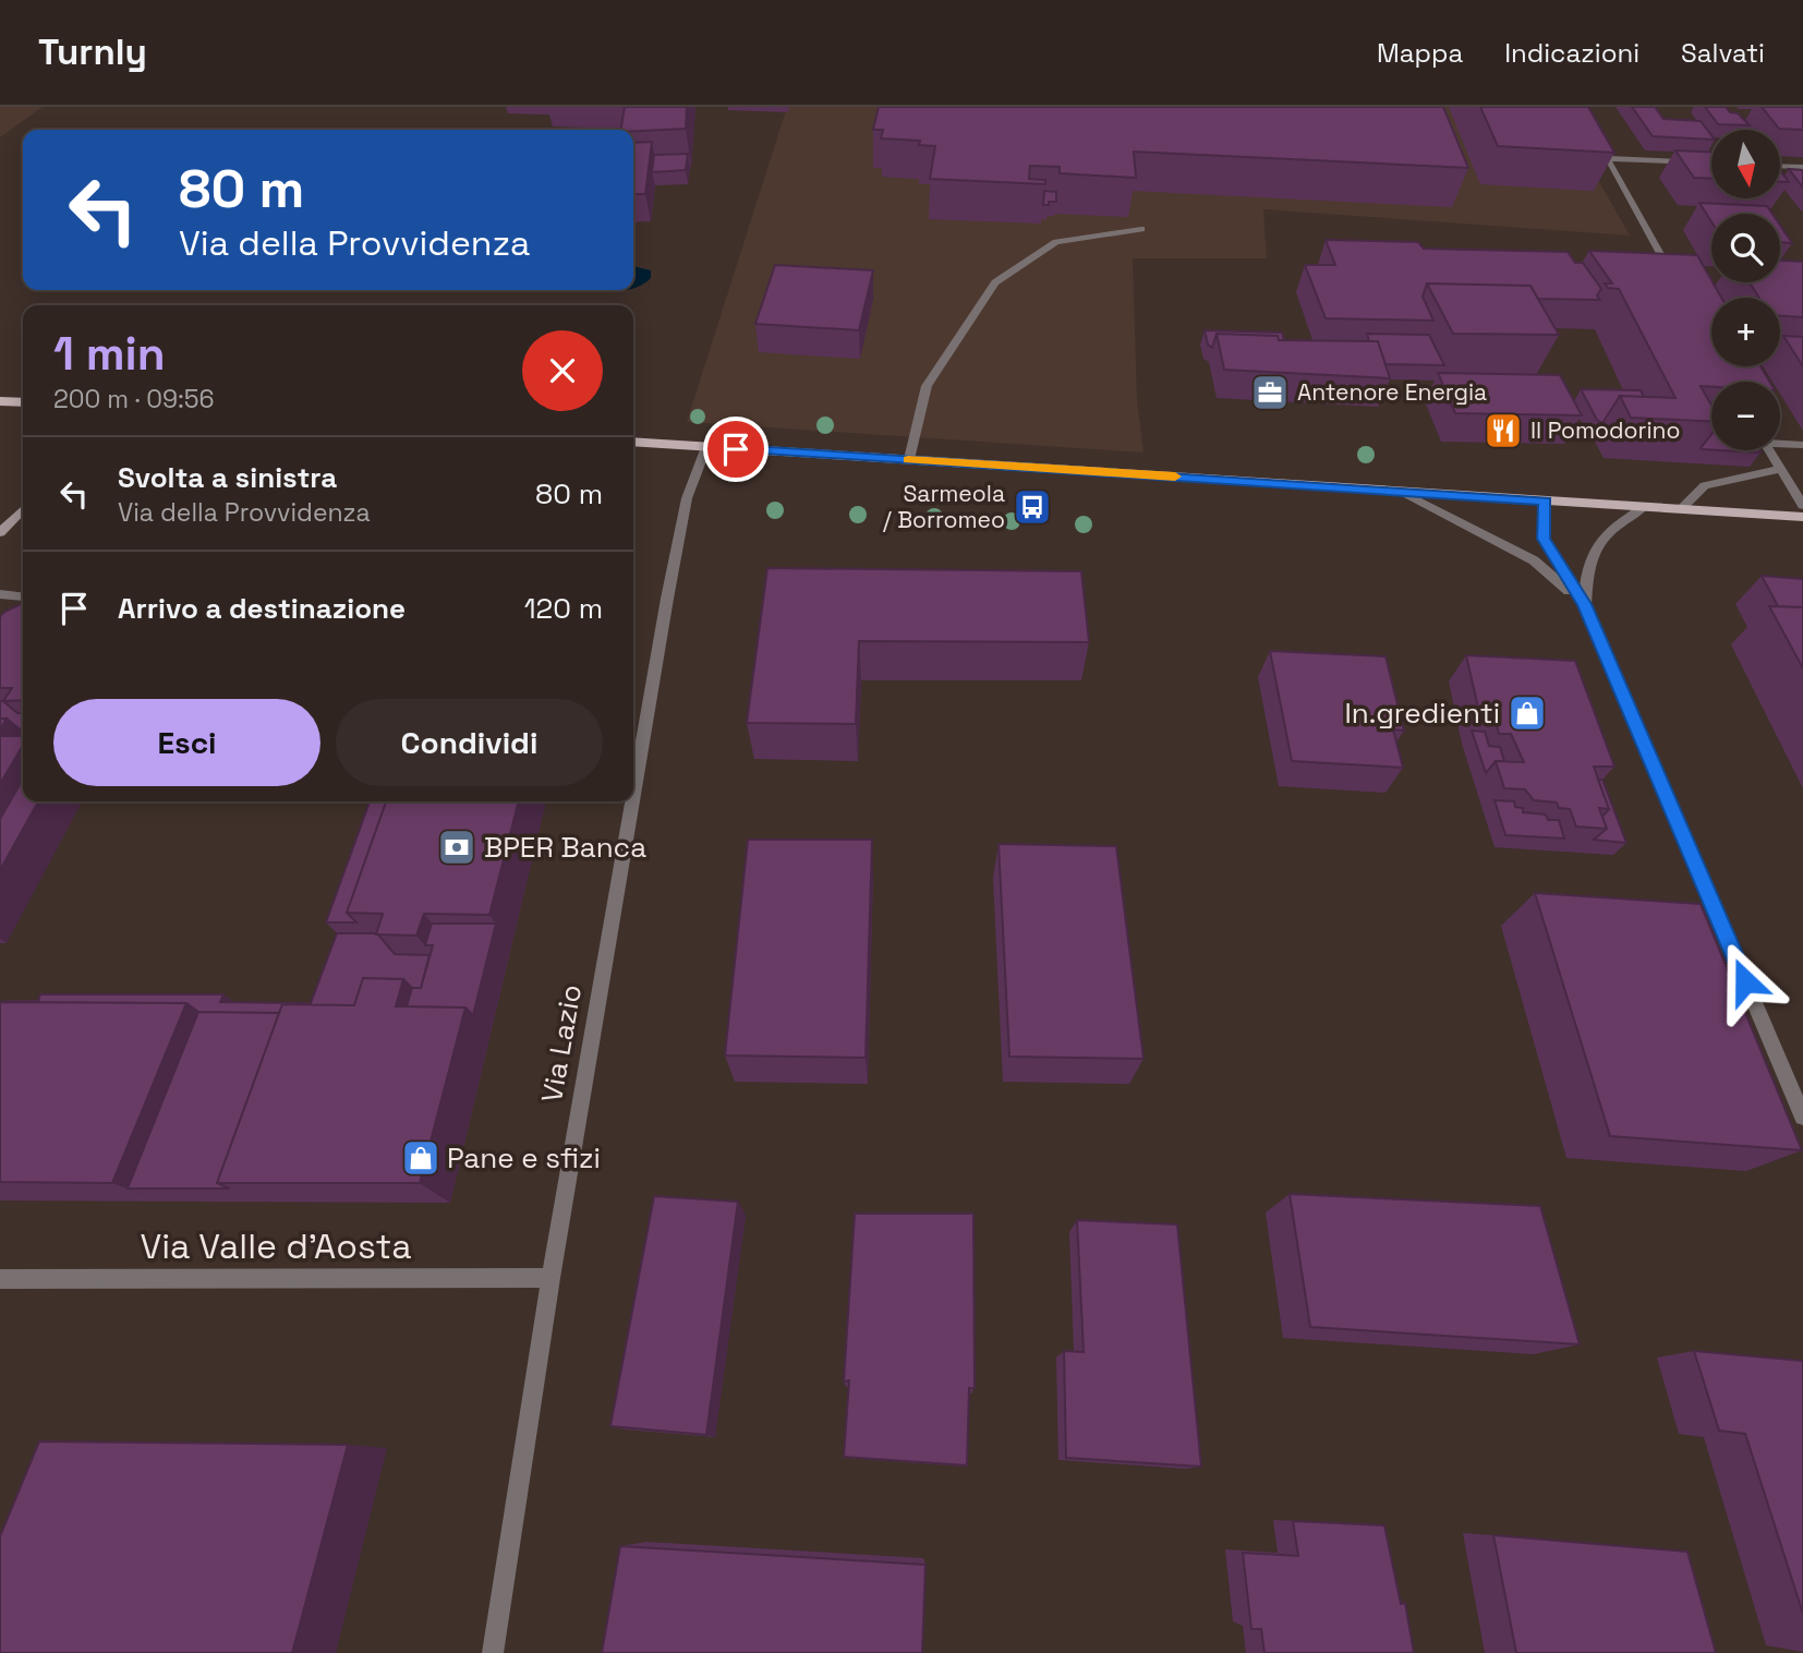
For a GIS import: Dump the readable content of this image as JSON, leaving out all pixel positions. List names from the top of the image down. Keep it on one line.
{"streets":{"street":["Via Lazio","Via Valle d'Aosta"]},"crossings":[["Via Lazio","Via Valle d'Aosta"]],"places":{"office":["Antenore Energia"],"restaurant":["Il Pomodorino"],"bus stop":["Sarmeola / Borromeo"],"shop":["In.gredienti","Pane e sfizi"],"bank":["BPER Banca"]},"north":"bottom","page":{"header":"Turnly","nav":["Mappa","Indicazioni","Salvati"],"map_buttons":["+","−"],"turn":["80 m","Via della Provvidenza"],"heading":["1 min","200 m · 09:56"],"list":[{"name":"Svolta a sinistra","note":"Via della Provvidenza","value":"80 m"},{"name":"Arrivo a destinazione","value":"120 m"}],"buttons":["Esci","Condividi"]}}
